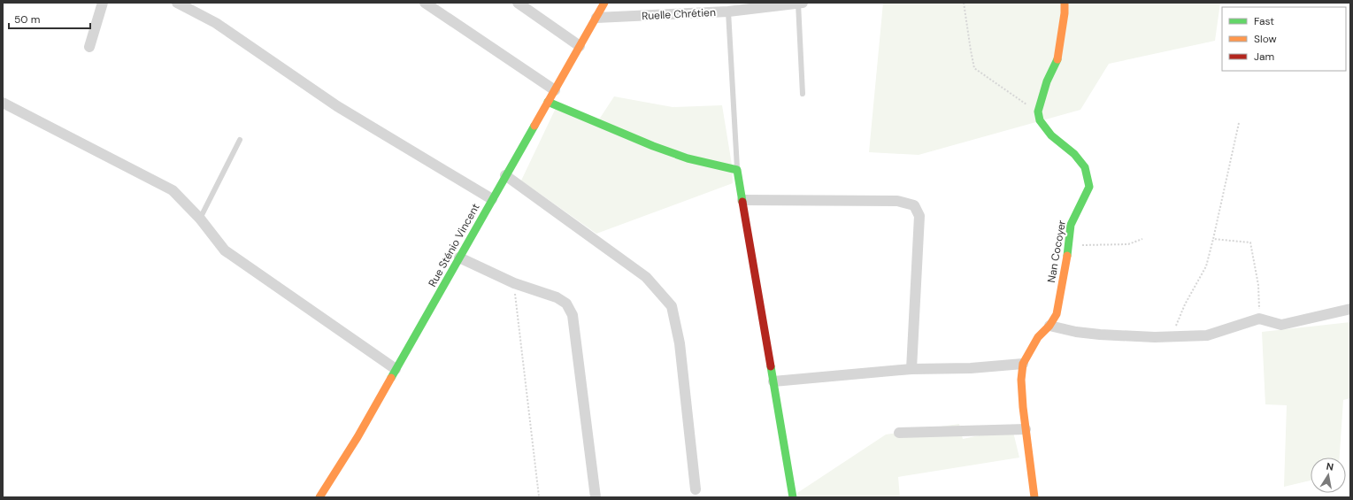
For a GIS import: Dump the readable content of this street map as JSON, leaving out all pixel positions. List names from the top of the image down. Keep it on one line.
{"streets":{"street":["Ruelle Chrétien","Rue Sténio Vincent","Nan Cocoyer"]},"crossings":[["Ruelle Chrétien","Rue Sténio Vincent"]],"legend":["Fast","Slow","Jam"],"scale_bar":"50 m","north":"top"}
